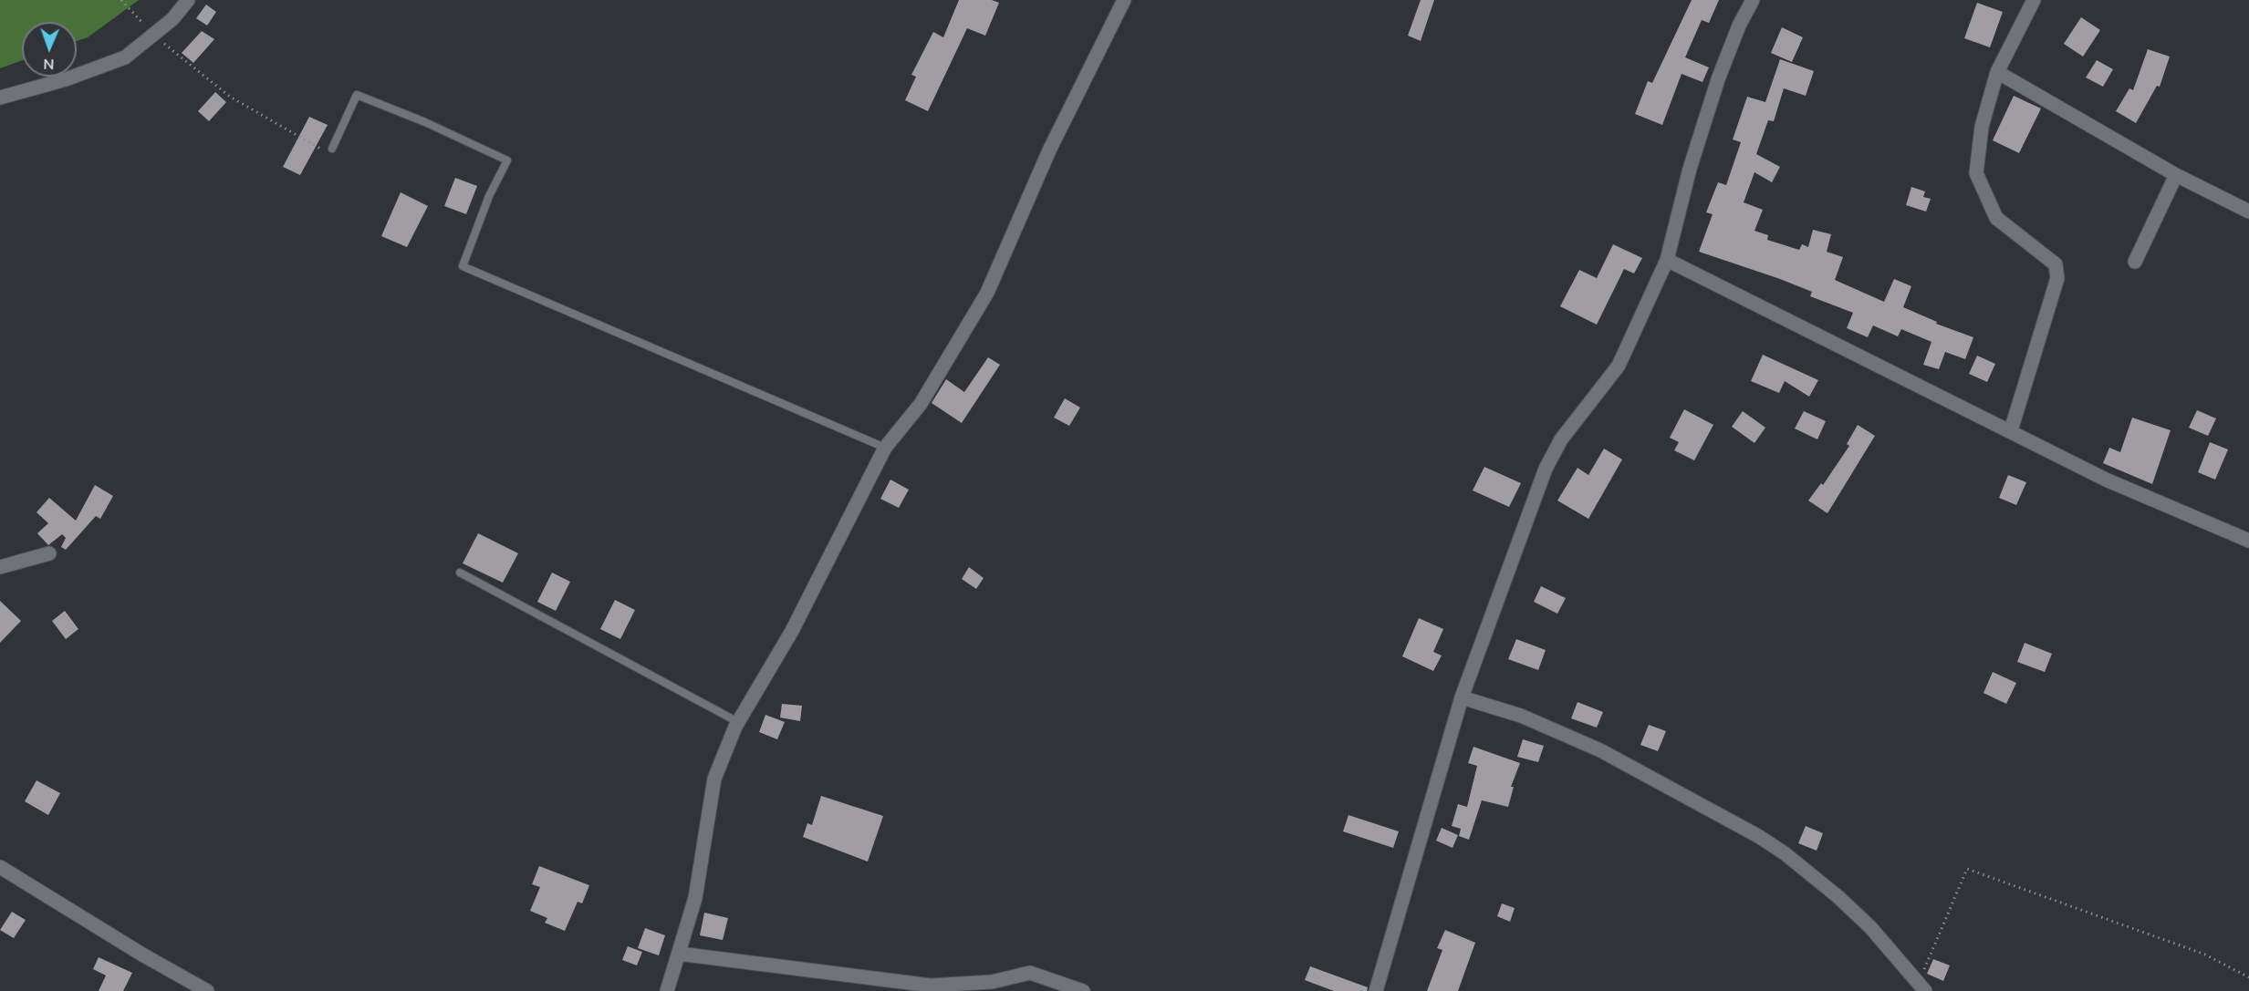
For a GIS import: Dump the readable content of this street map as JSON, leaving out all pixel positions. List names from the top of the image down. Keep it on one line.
{"north":"bottom"}
